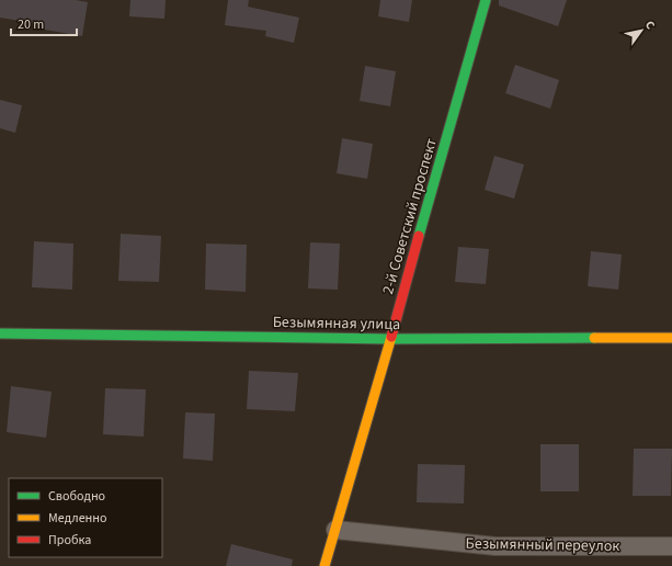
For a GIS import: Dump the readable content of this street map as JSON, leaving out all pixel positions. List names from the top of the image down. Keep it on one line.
{"streets":{"street":["2-й Советский проспект","Безымянная улица","Безымянный переулок"]},"crossings":[["2-й Советский проспект","Безымянная улица"],["2-й Советский проспект","Безымянный переулок"]],"legend":["Свободно","Медленно","Пробка"],"scale_bar":"20 m","north":"top right"}
